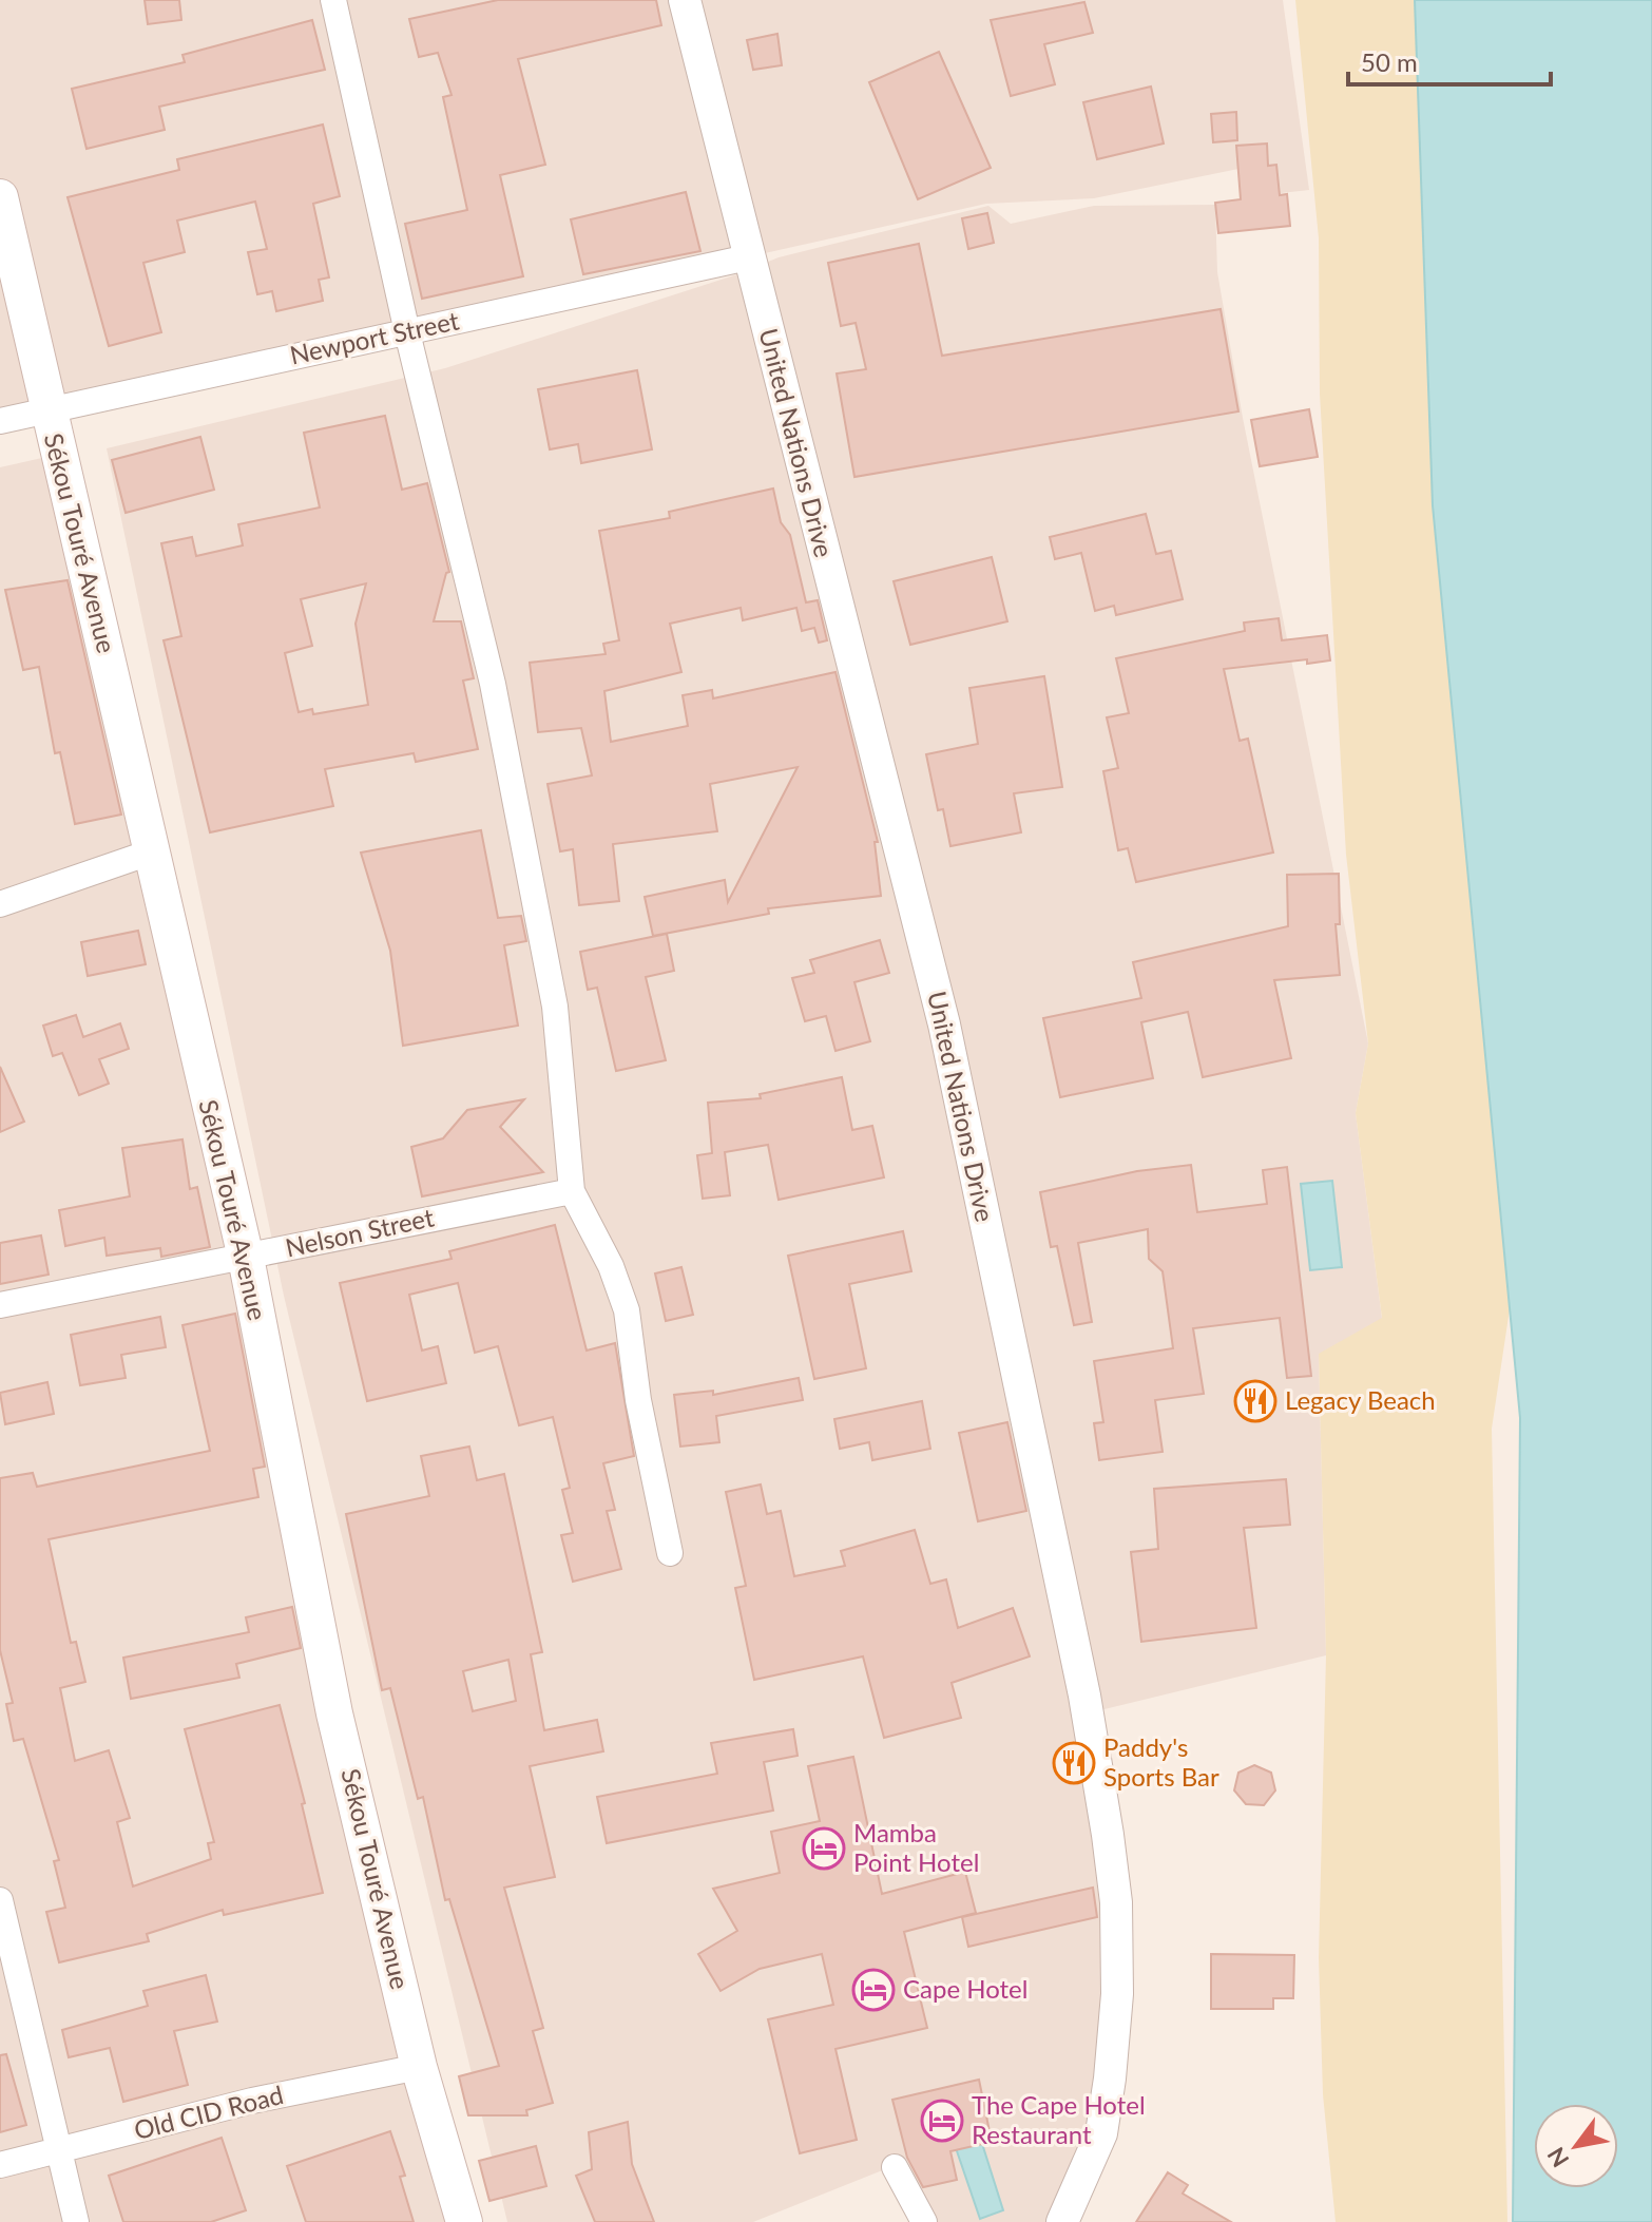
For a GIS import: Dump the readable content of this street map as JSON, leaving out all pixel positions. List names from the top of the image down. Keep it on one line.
{"streets":{"main road":["Sékou Touré Avenue"],"street":["Newport Street","United Nations Drive","Nelson Street","Old CID Road"]},"crossings":[["Newport Street","United Nations Drive"],["Newport Street","Sékou Touré Avenue"],["Sékou Touré Avenue","Nelson Street"],["Sékou Touré Avenue","Old CID Road"]],"places":{"restaurant":["Legacy Beach","Paddy's Sports Bar"],"hotel":["Mamba Point Hotel","Cape Hotel","The Cape Hotel Restaurant"]},"scale_bar":"50 m","north":"bottom left"}
